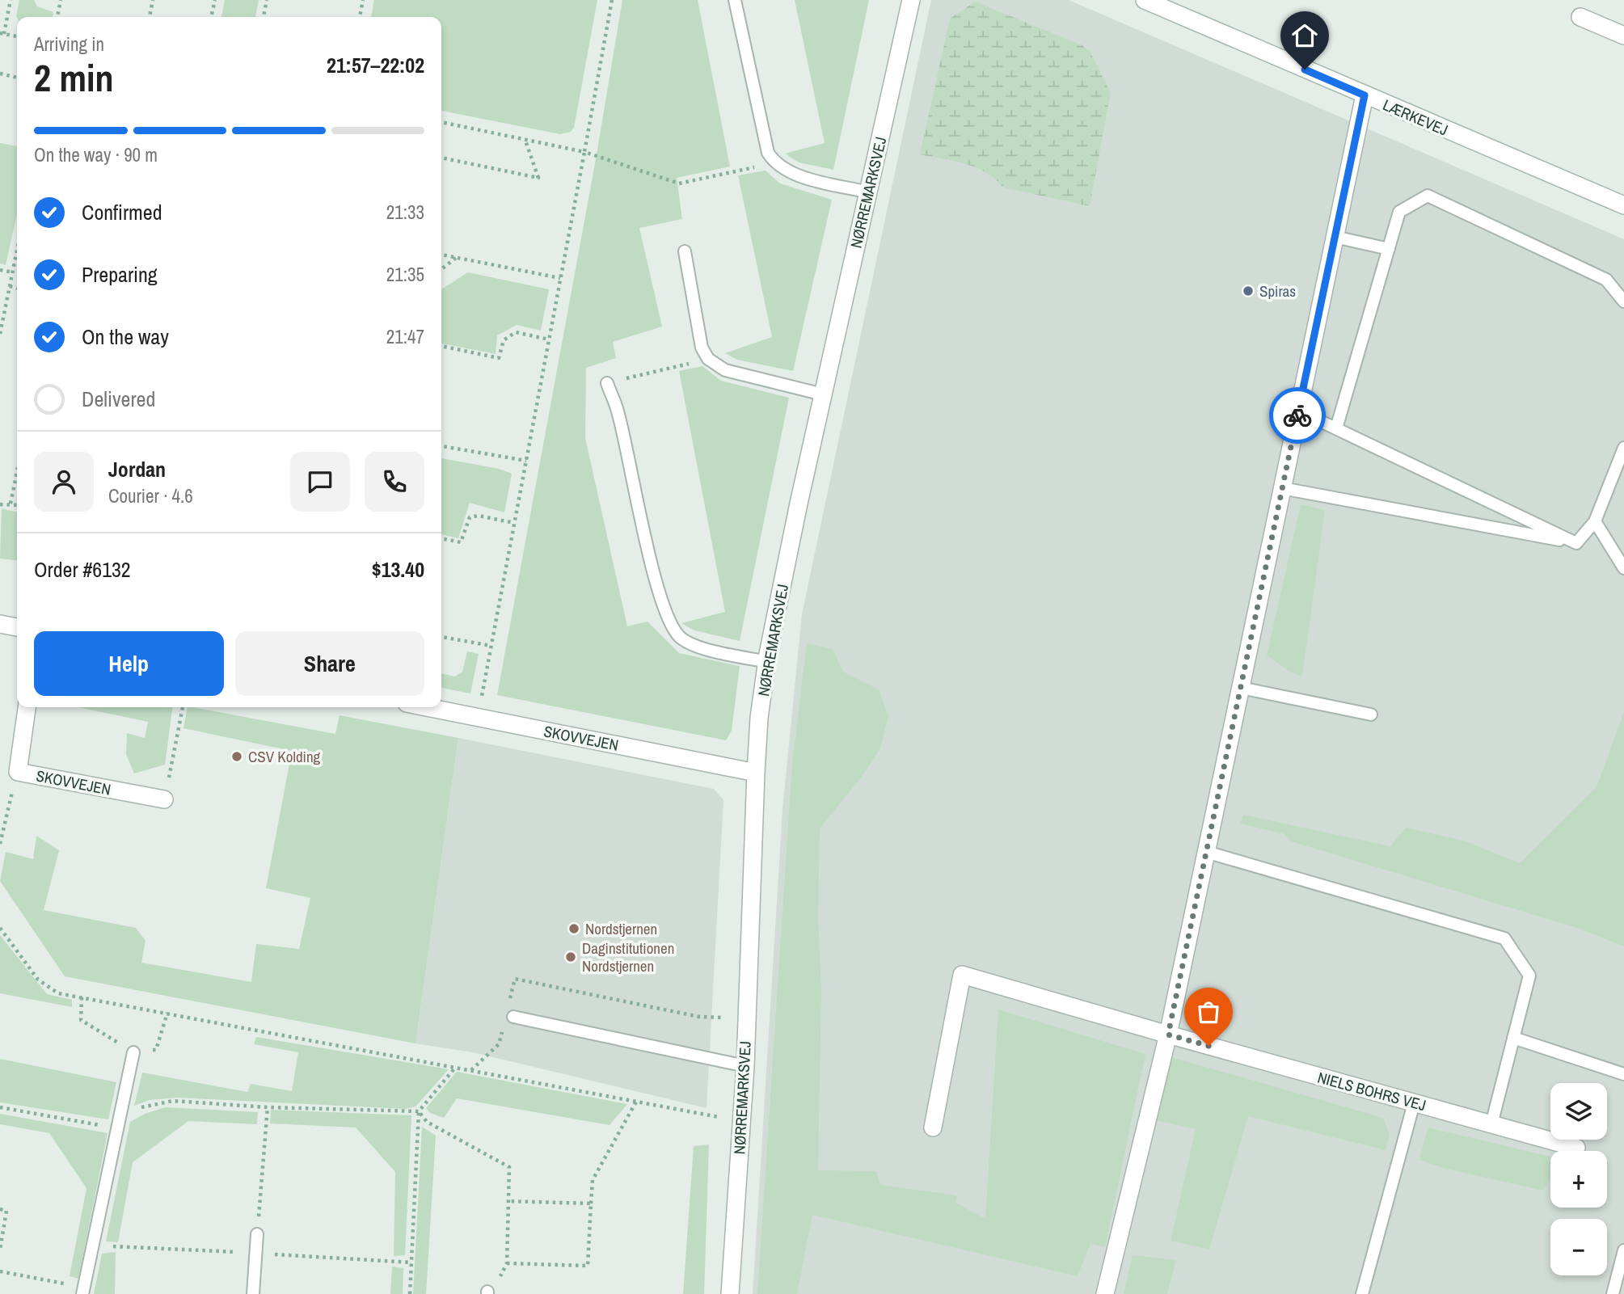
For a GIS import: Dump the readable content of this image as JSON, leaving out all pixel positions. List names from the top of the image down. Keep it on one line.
{"streets":{"street":["LÆRKEVEJ","NØRREMARKSVEJ","SKOVVEJEN","NIELS BOHRS VEJ"]},"crossings":[["NØRREMARKSVEJ","SKOVVEJEN"]],"places":["Spiras","CSV Kolding","Nordstjernen","Daginstitutionen Nordstjernen"],"page":{"heading":["2 min","Arriving in","21:57–22:02"],"panel":["Jordan","Courier · 4.6","Order #6132","$13.40"],"bar":"On the way · 90 m","list":[["Confirmed","21:33"],["Preparing","21:35"],["On the way","21:47"],"Delivered"],"buttons":["Help","Share"],"map_buttons":["+","−"]}}
